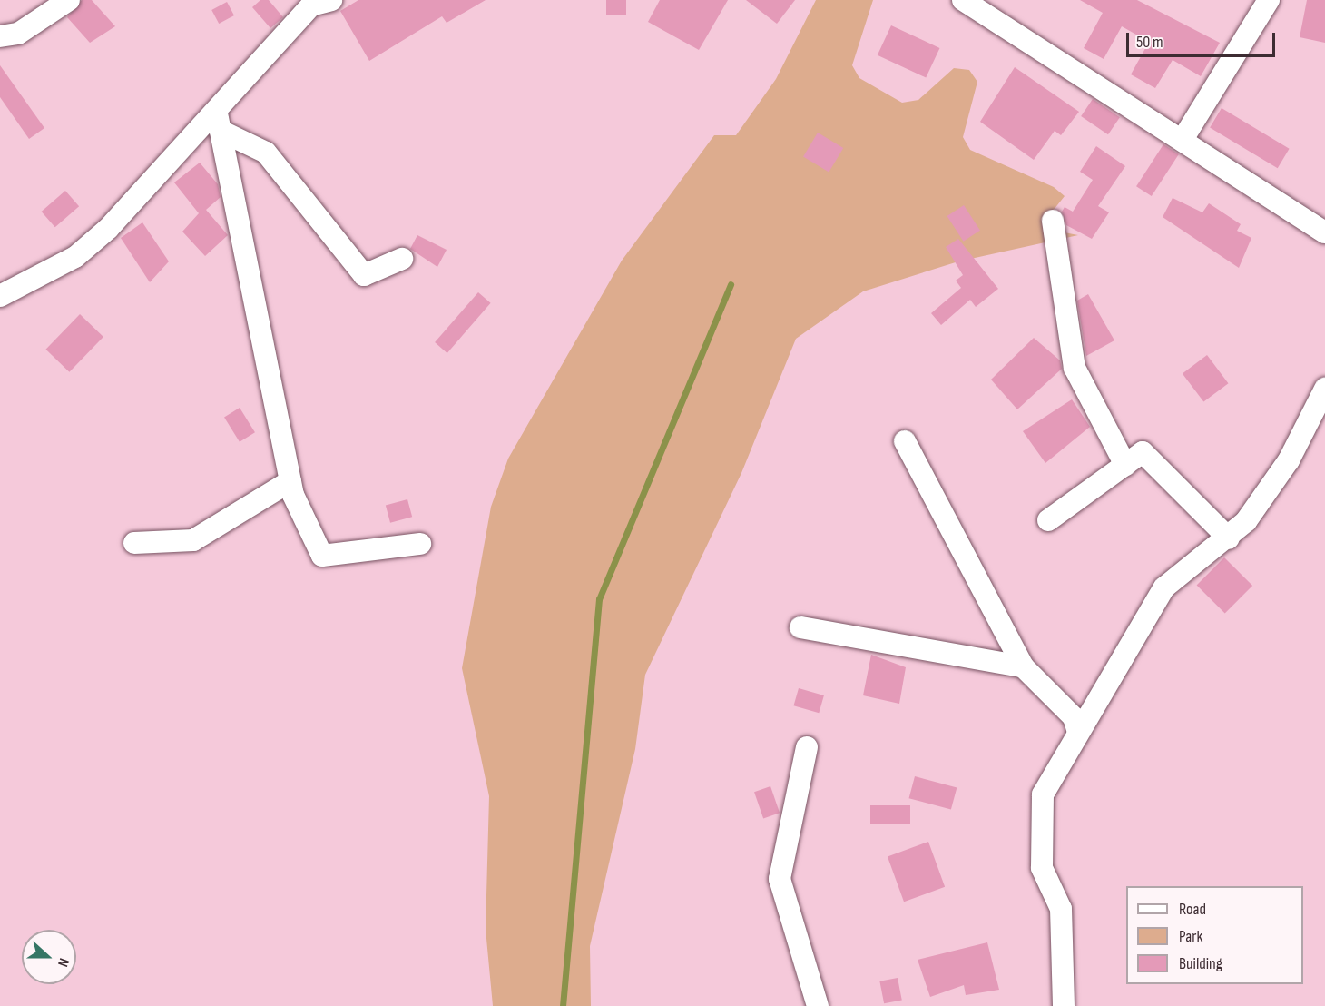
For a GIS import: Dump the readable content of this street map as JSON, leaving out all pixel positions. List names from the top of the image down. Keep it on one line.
{"legend":["Road","Park","Building"],"scale_bar":"50 m","north":"right"}
